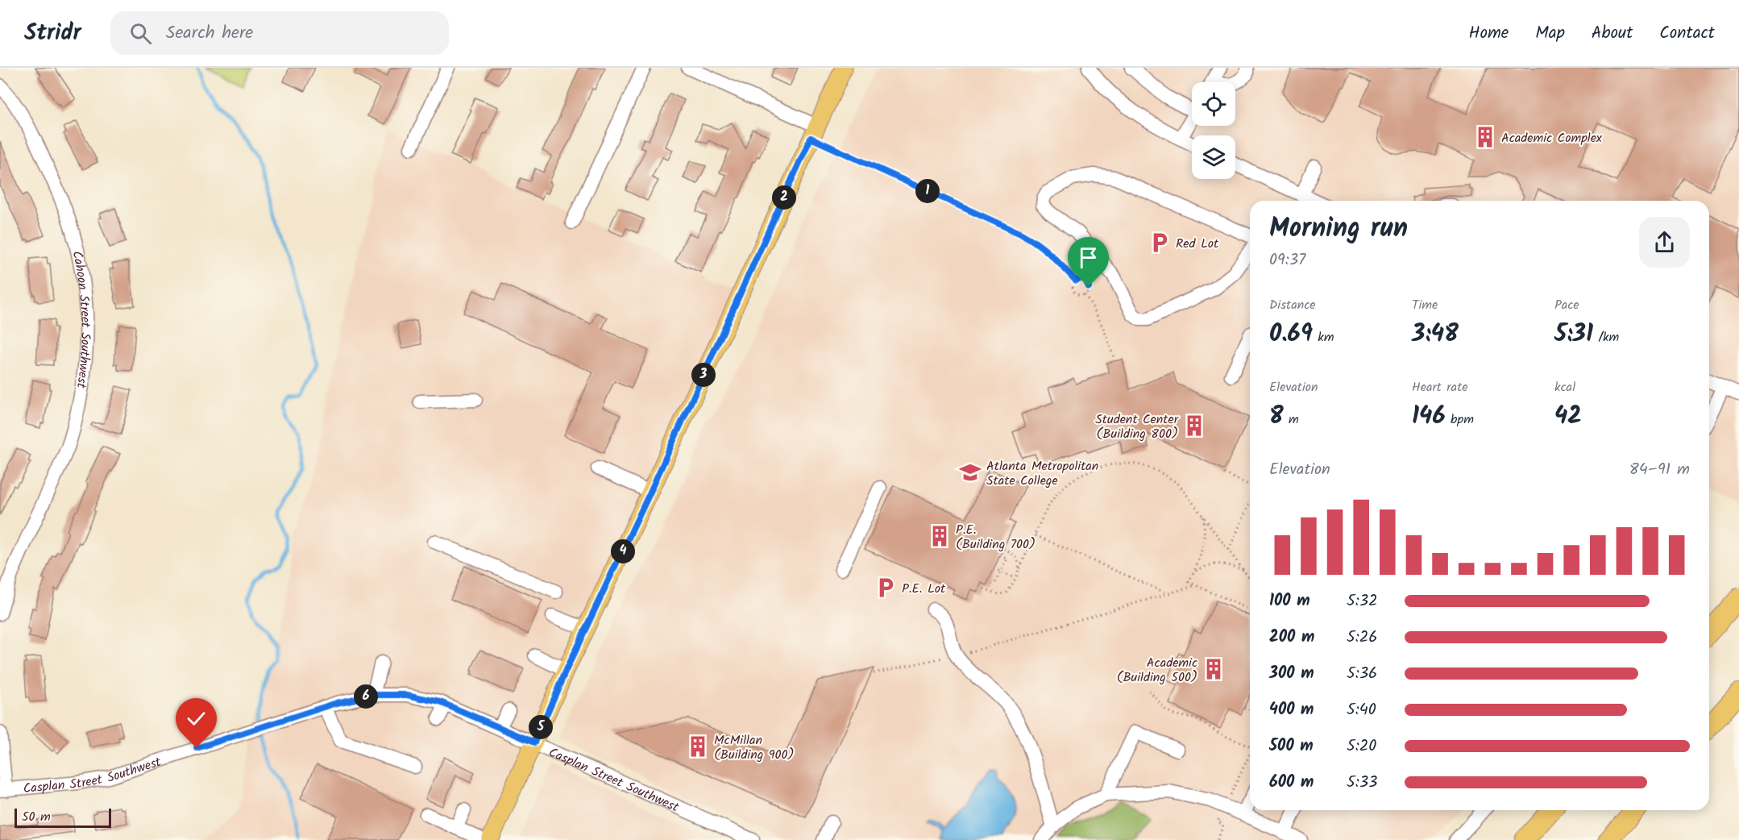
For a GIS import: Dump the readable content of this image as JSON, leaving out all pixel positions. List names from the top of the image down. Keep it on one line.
{"streets":{"street":["Cahoon Street Southwest","Casplan Street Southwest"]},"places":{"building":["Academic Complex","Student Center (Building 800)","P.E. (Building 700)","Academic (Building 500)","McMillan (Building 900)"],"parking":["Red Lot","P.E. Lot"],"school or university":["Atlanta Metropolitan State College"]},"scale_bar":"50 m","page":{"header":"Stridr","search":"Search here","nav":["Home","Map","About","Contact"],"pins":["1","2","3","4","6","5"],"heading":["Morning run","09:37"],"stats":[["Distance","0.69 km"],["Time","3:48"],["Pace","5:31 /km"],["Elevation","8 m"],["Heart rate","146 bpm"],["kcal","42"]],"chart":["Elevation","84–91 m"],"list":[{"name":"100 m","note":"5:32"},{"name":"200 m","note":"5:26"},{"name":"300 m","note":"5:36"},{"name":"400 m","note":"5:40"},{"name":"500 m","note":"5:20"},{"name":"600 m","note":"5:33"}],"scale":"50 m"}}
